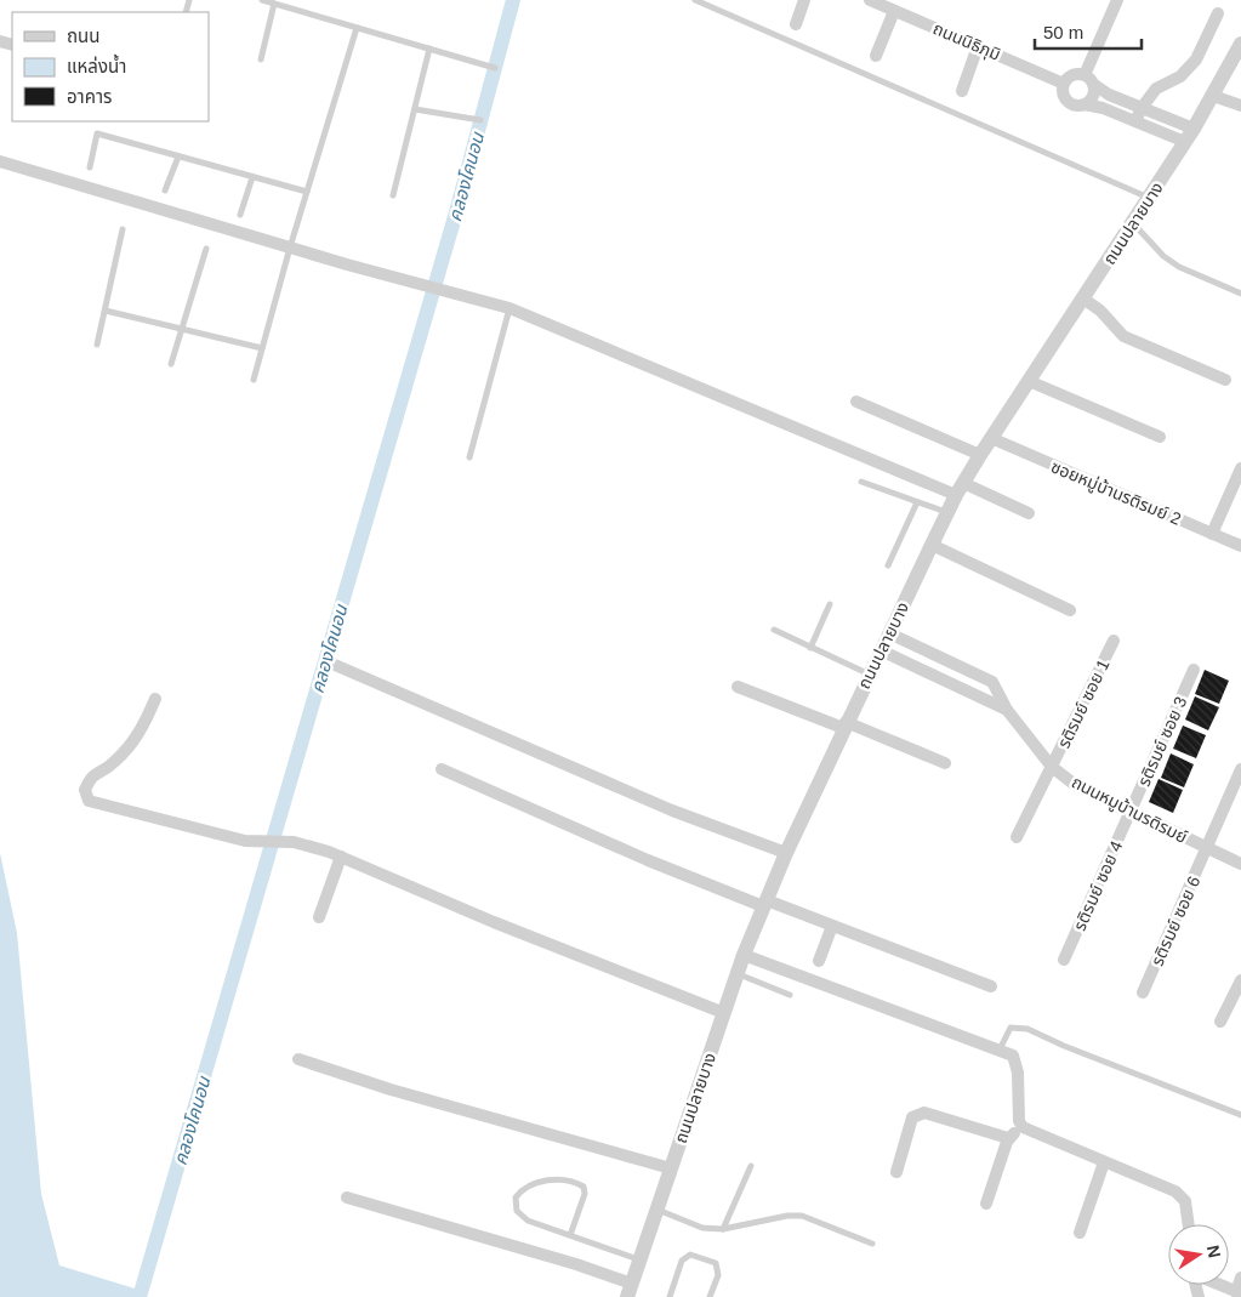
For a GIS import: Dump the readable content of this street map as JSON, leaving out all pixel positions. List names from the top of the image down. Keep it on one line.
{"streets":{"street":["ถนนนิธิภุมิ","ถนนปลายบาง","ซอยหมู่บ้านรติรมย์ 2","รติรมย์ ซอย 1","รติรมย์ ซอย 3","ถนนหมูบ้านรติรมย์","รติรมย์ ซอย 4","รติรมย์ ซอย 6"]},"crossings":[["ถนนปลายบาง","ซอยหมู่บ้านรติรมย์ 2"],["ถนนปลายบาง","ถนนหมูบ้านรติรมย์"],["รติรมย์ ซอย 1","ถนนหมูบ้านรติรมย์"],["รติรมย์ ซอย 3","ถนนหมูบ้านรติรมย์"],["รติรมย์ ซอย 3","รติรมย์ ซอย 4"],["ถนนหมูบ้านรติรมย์","รติรมย์ ซอย 4"],["ถนนหมูบ้านรติรมย์","รติรมย์ ซอย 6"]],"water":["คลองโคนอน"],"legend":["ถนน","แหล่งน้ำ","อาคาร"],"scale_bar":"50 m","north":"right"}
